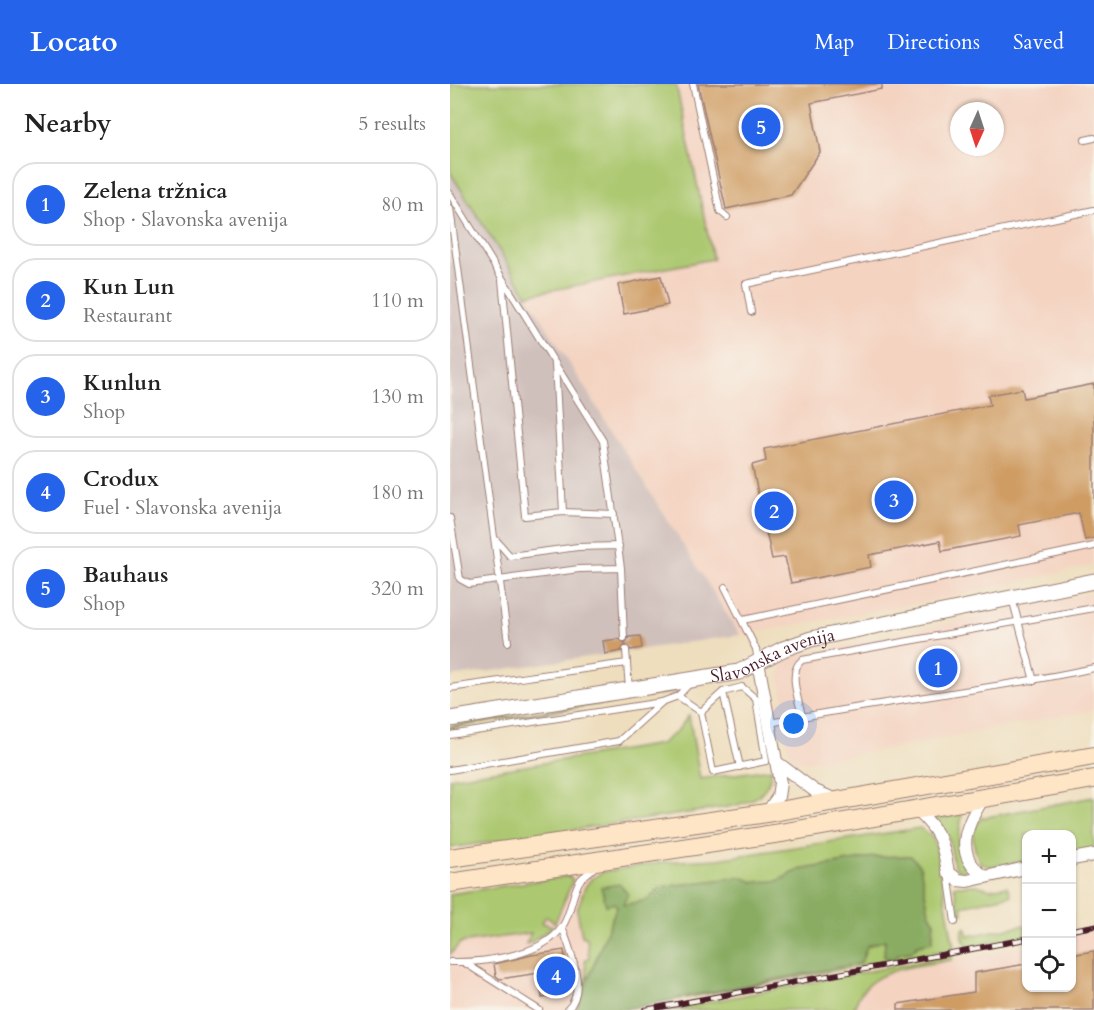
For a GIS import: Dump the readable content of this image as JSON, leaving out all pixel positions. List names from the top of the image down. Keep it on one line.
{"streets":{"street":["Slavonska avenija"]},"north":"bottom","page":{"header":"Locato","nav":["Map","Directions","Saved"],"heading":["Nearby","5 results"],"pins":["5","3","2","1","4"],"list":[{"mark":"1","name":"Zelena tržnica","note":"Shop · Slavonska avenija","value":"80 m"},{"mark":"2","name":"Kun Lun","note":"Restaurant","value":"110 m"},{"mark":"3","name":"Kunlun","note":"Shop","value":"130 m"},{"mark":"4","name":"Crodux","note":"Fuel · Slavonska avenija","value":"180 m"},{"mark":"5","name":"Bauhaus","note":"Shop","value":"320 m"}],"map_buttons":["+","−"]}}
